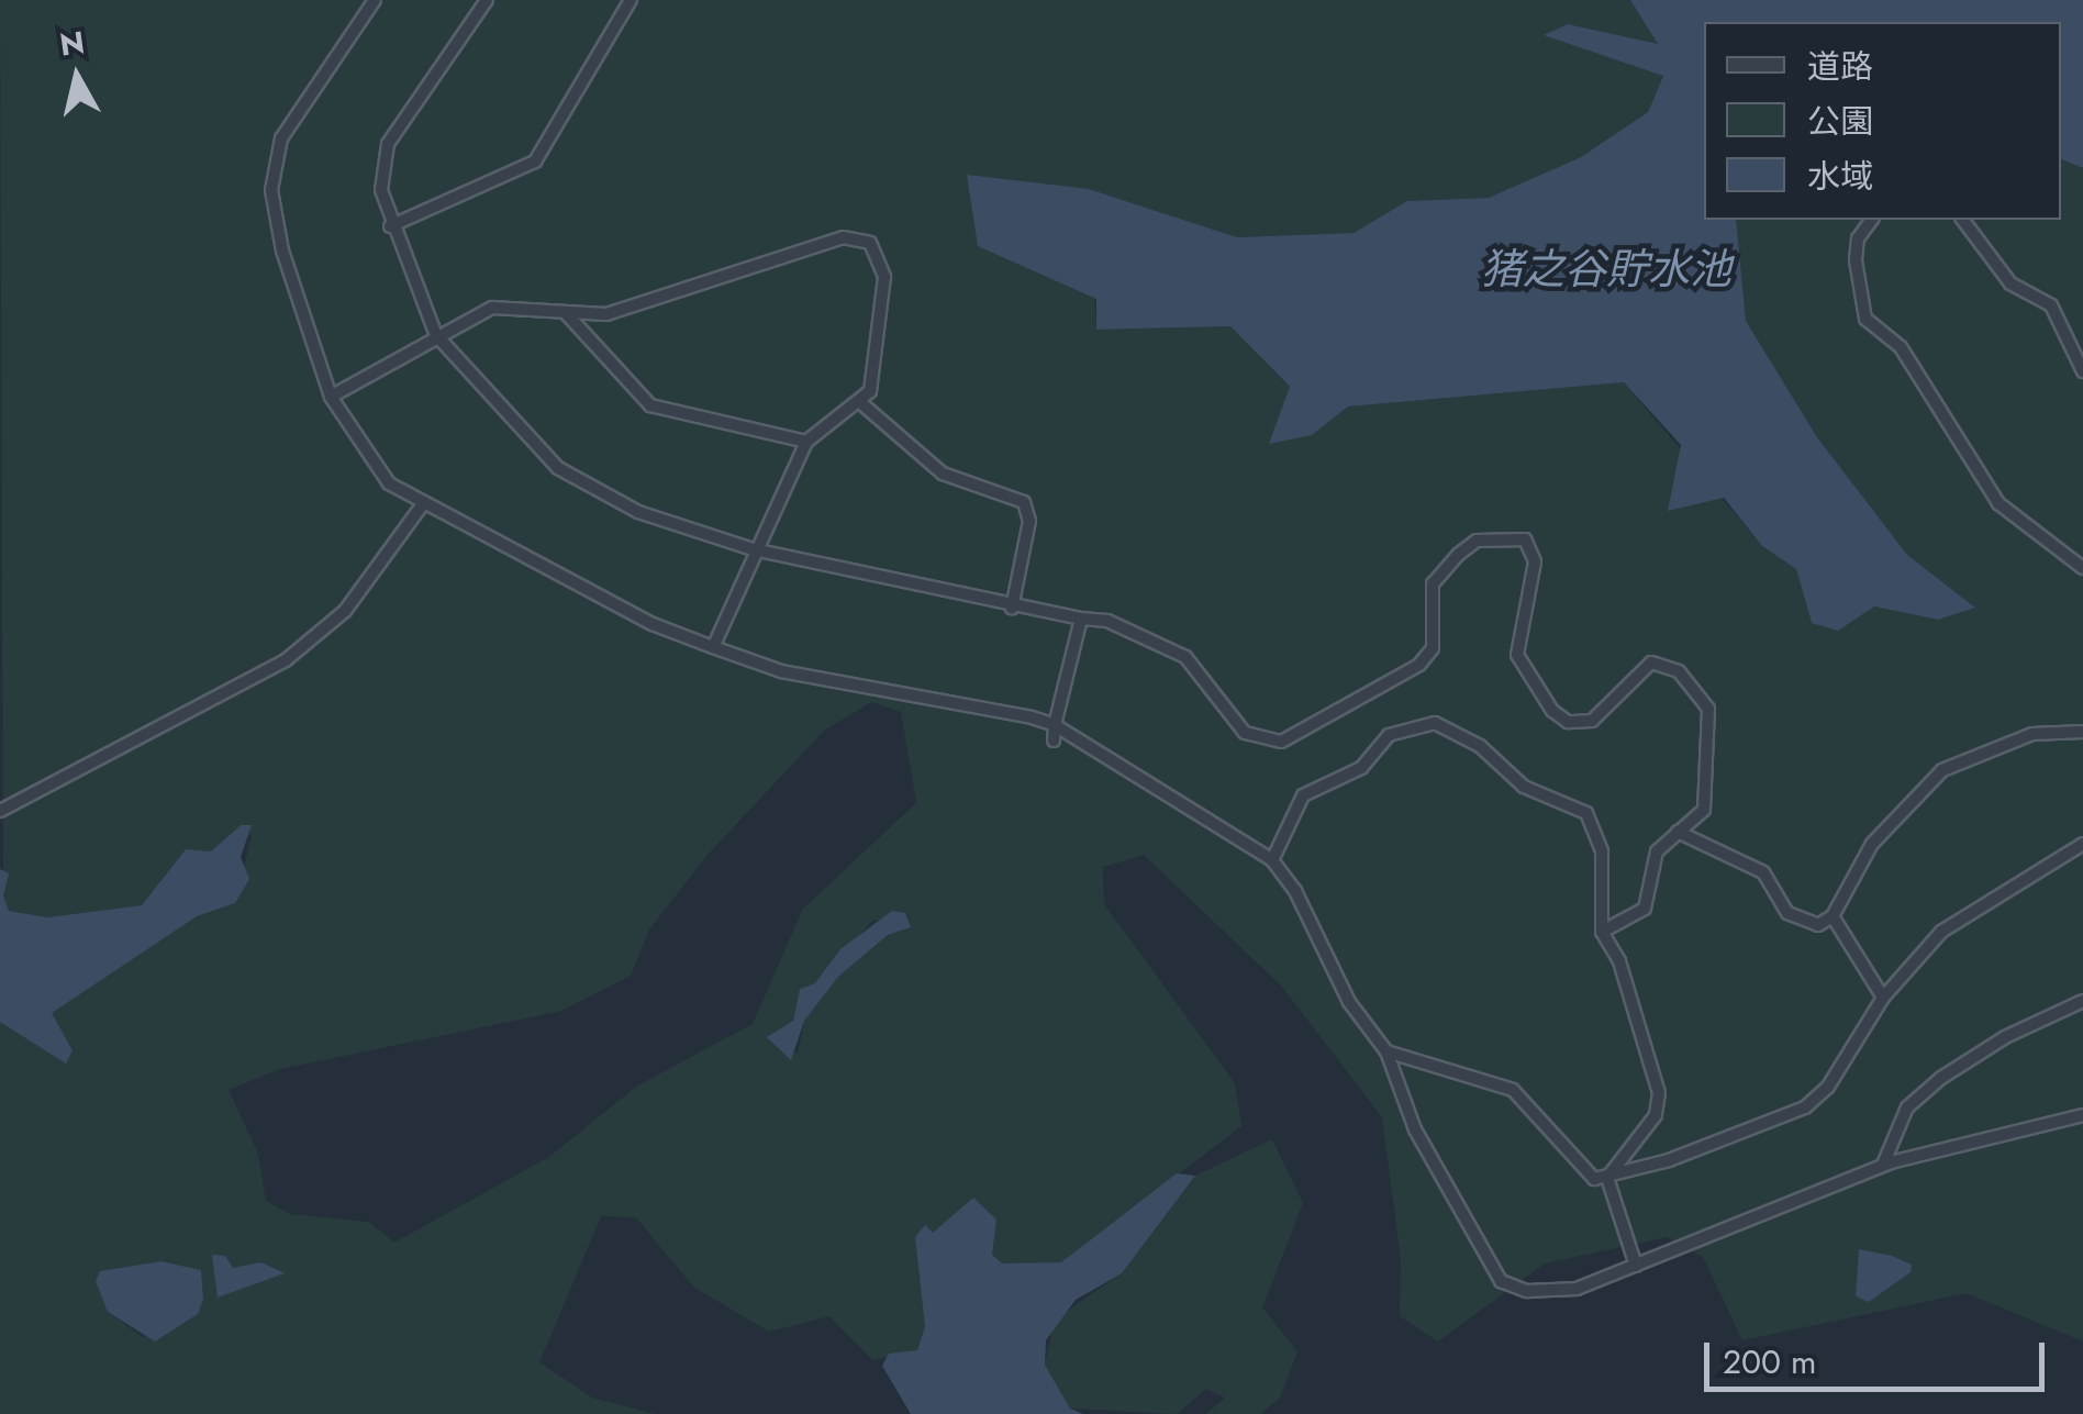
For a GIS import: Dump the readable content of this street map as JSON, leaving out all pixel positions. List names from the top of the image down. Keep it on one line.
{"water":["猪之谷貯水池"],"legend":["道路","公園","水域"],"scale_bar":"200 m","north":"top"}
